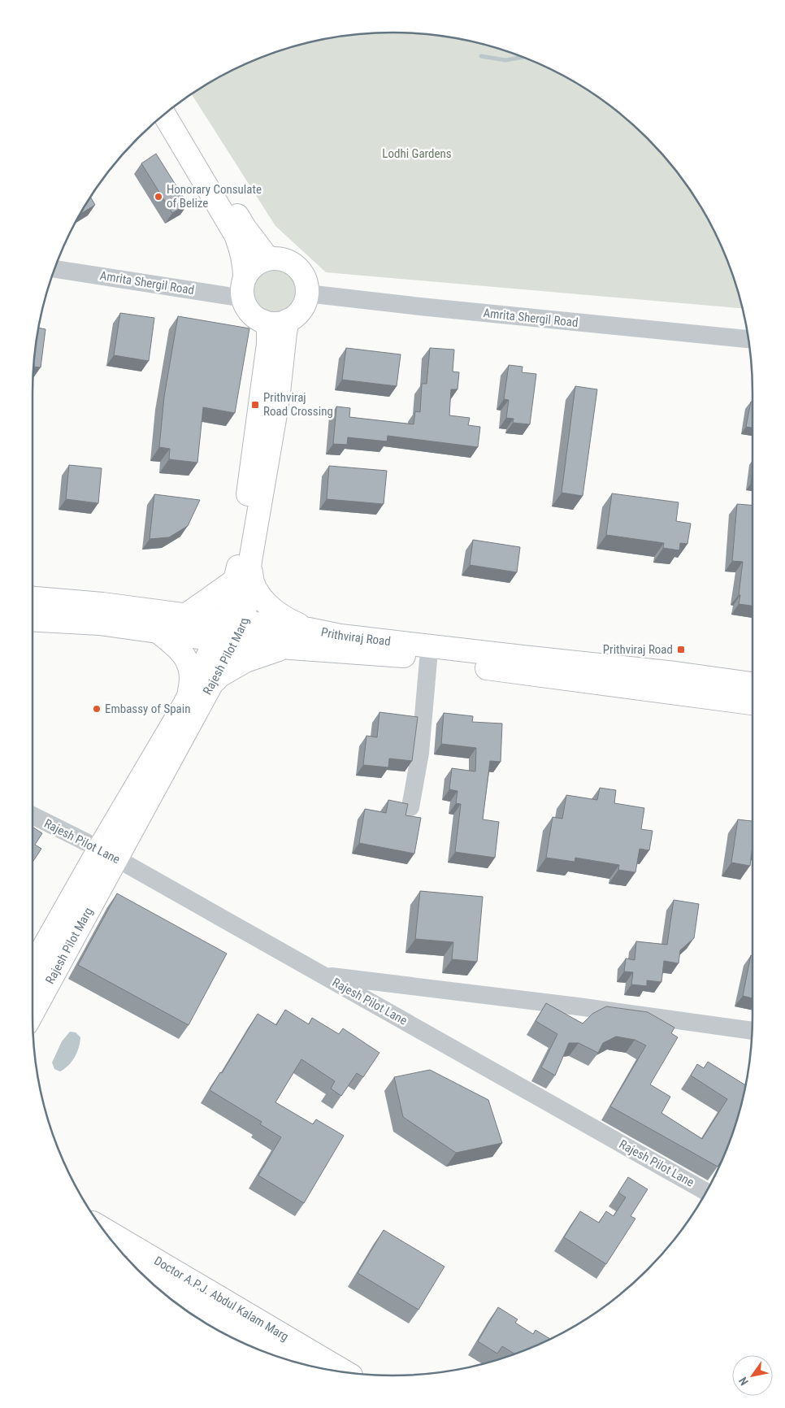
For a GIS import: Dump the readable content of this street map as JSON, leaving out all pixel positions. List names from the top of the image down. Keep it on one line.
{"streets":{"main road":["Prithviraj Road","Rajesh Pilot Marg","Doctor A.P.J. Abdul Kalam Marg"],"street":["Amrita Shergil Road","Rajesh Pilot Lane"]},"crossings":[["Amrita Shergil Road","Rajesh Pilot Marg"],["Prithviraj Road","Rajesh Pilot Marg"],["Rajesh Pilot Marg","Rajesh Pilot Lane"]],"parks":["Lodhi Gardens"],"places":{"other":["Honorary Consulate of Belize","Embassy of Spain"],"transit":["Prithviraj Road Crossing","Prithviraj Road"]},"north":"bottom left"}
